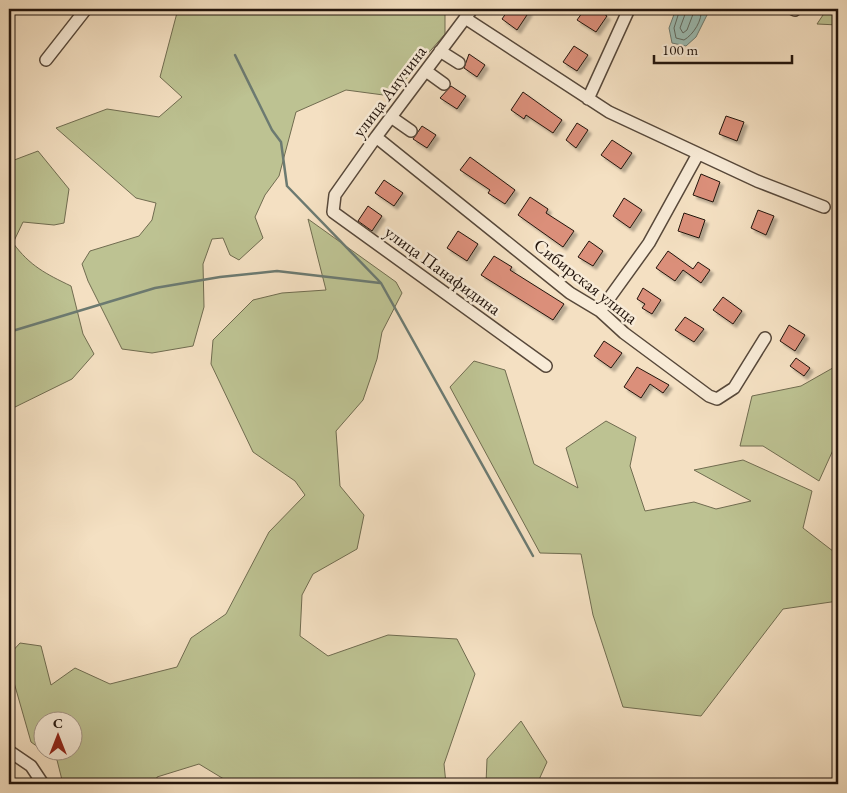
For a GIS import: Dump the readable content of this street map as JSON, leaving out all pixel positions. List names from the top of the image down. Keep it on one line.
{"streets":{"street":["улица Анучина","улица Панафидина","Сибирская улица"]},"crossings":[["улица Анучина","улица Панафидина"],["улица Анучина","Сибирская улица"]],"scale_bar":"100 m","north":"top"}
